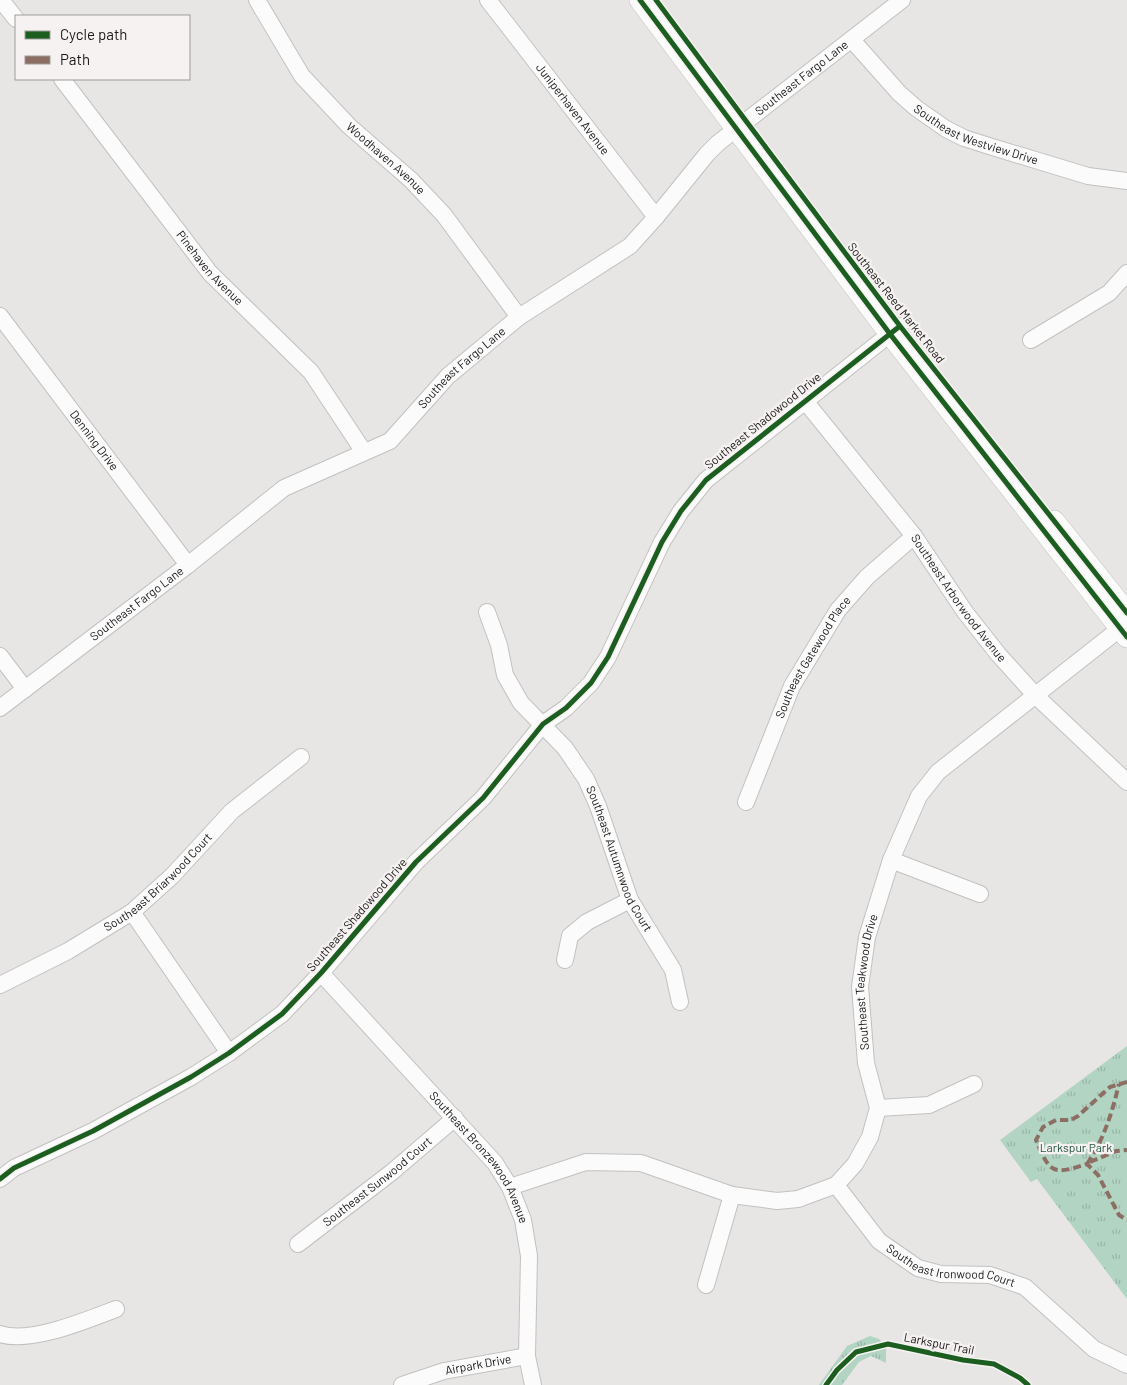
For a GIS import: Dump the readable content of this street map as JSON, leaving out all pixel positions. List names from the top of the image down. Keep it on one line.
{"streets":{"main road":["Southeast Reed Market Road"],"street":["Southeast Fargo Lane","Juniperhaven Avenue","Southeast Westview Drive","Woodhaven Avenue","Pinehaven Avenue","Southeast Shadowood Drive","Denning Drive","Southeast Arborwood Avenue","Southeast Gatewood Place","Southeast Autumnwood Court","Southeast Briarwood Court","Southeast Teakwood Drive","Southeast Bronzewood Avenue","Southeast Sunwood Court","Southeast Ironwood Court","Airpark Drive"],"cycle path":["Larkspur Trail"]},"crossings":[["Southeast Fargo Lane","Juniperhaven Avenue"],["Southeast Fargo Lane","Southeast Westview Drive"],["Southeast Fargo Lane","Woodhaven Avenue"],["Southeast Fargo Lane","Pinehaven Avenue"],["Southeast Fargo Lane","Southeast Reed Market Road"],["Southeast Fargo Lane","Denning Drive"],["Southeast Reed Market Road","Southeast Shadowood Drive"],["Southeast Reed Market Road","Southeast Teakwood Drive"],["Southeast Shadowood Drive","Southeast Arborwood Avenue"],["Southeast Shadowood Drive","Southeast Autumnwood Court"],["Southeast Shadowood Drive","Southeast Bronzewood Avenue"],["Southeast Arborwood Avenue","Southeast Gatewood Place"],["Southeast Arborwood Avenue","Southeast Teakwood Drive"],["Southeast Bronzewood Avenue","Southeast Sunwood Court"],["Southeast Bronzewood Avenue","Airpark Drive"]],"parks":["Larkspur Park"],"legend":["Cycle path","Path"]}
